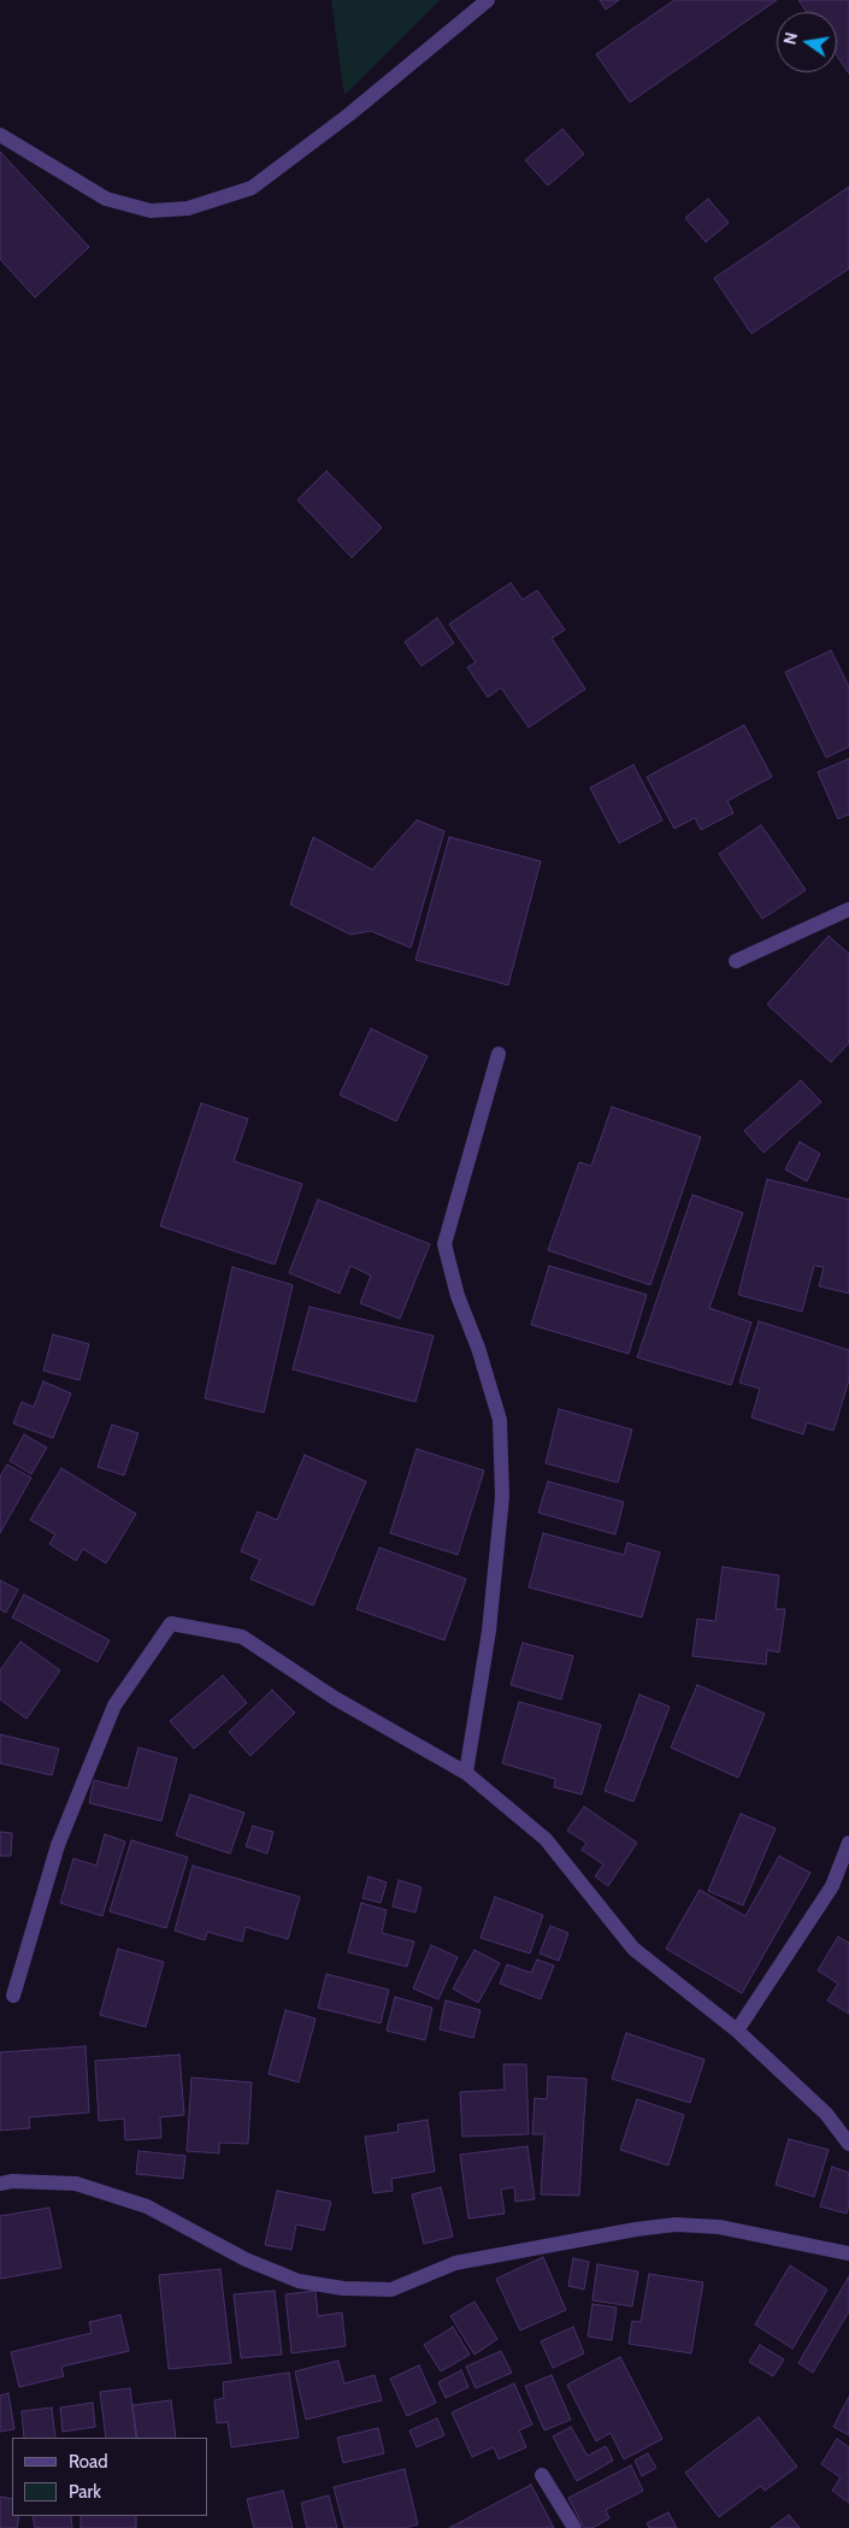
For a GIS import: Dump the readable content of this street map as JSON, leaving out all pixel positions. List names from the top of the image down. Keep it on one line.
{"legend":["Road","Park"],"north":"left"}
